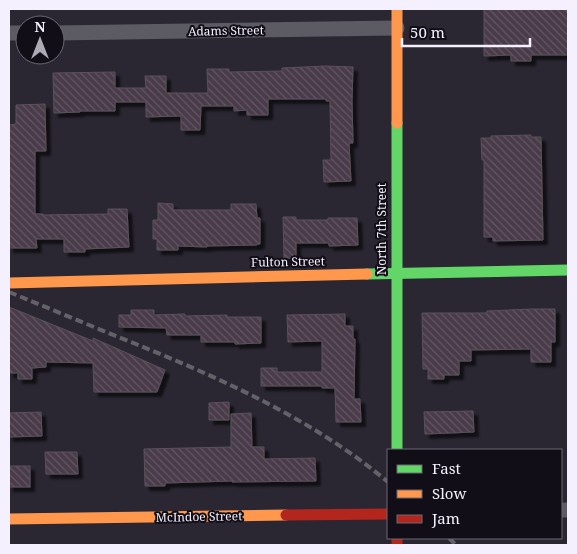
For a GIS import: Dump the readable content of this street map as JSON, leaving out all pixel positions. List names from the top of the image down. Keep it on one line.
{"streets":{"street":["Adams Street","North 7th Street","Fulton Street","McIndoe Street"]},"crossings":[["Adams Street","North 7th Street"],["North 7th Street","Fulton Street"]],"legend":["Fast","Slow","Jam"],"scale_bar":"50 m","north":"top"}
